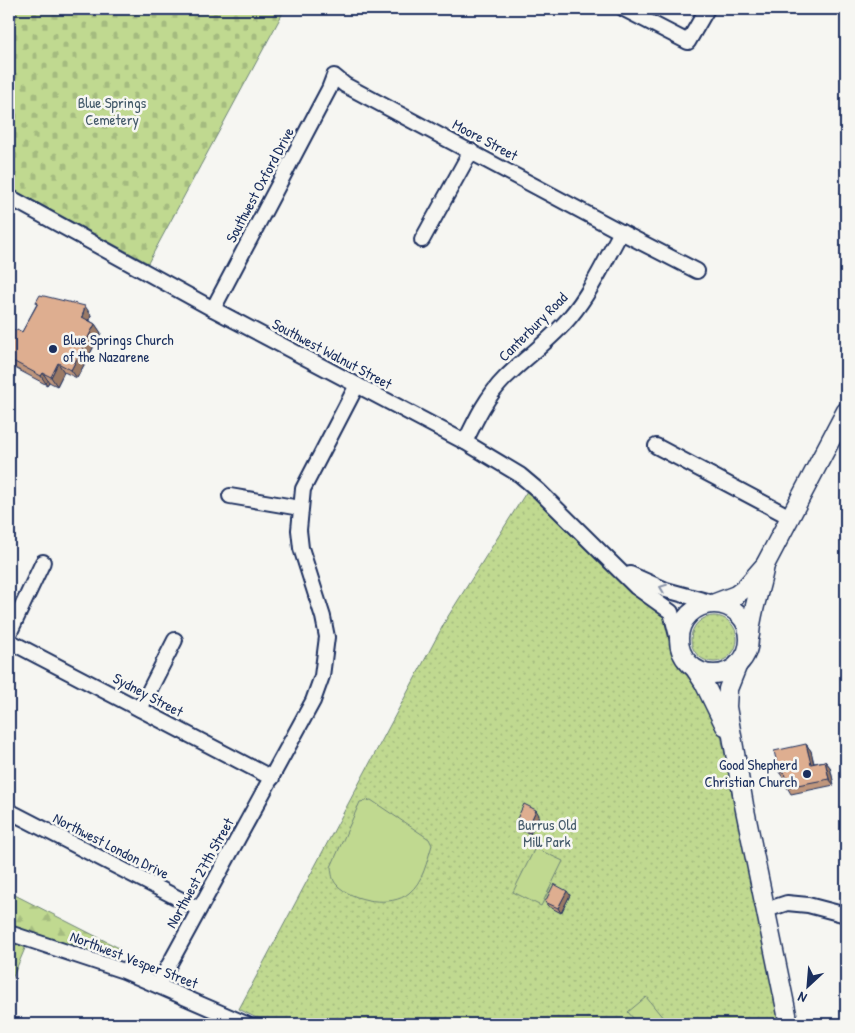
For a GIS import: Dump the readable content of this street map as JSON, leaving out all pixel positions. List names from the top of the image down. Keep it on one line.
{"streets":{"street":["Moore Street","Southwest Oxford Drive","Canterbury Road","Southwest Walnut Street","Sydney Street","Northwest London Drive","Northwest 27th Street","Northwest Vesper Street"]},"crossings":[["Moore Street","Southwest Oxford Drive"],["Moore Street","Canterbury Road"],["Southwest Oxford Drive","Southwest Walnut Street"],["Canterbury Road","Southwest Walnut Street"],["Southwest Walnut Street","Northwest 27th Street"],["Sydney Street","Northwest 27th Street"],["Northwest London Drive","Northwest 27th Street"],["Northwest 27th Street","Northwest Vesper Street"]],"parks":["Blue Springs Cemetery","Burrus Old Mill Park"],"places":["Blue Springs Church of the Nazarene","Good Shepherd Christian Church"],"north":"bottom left"}
